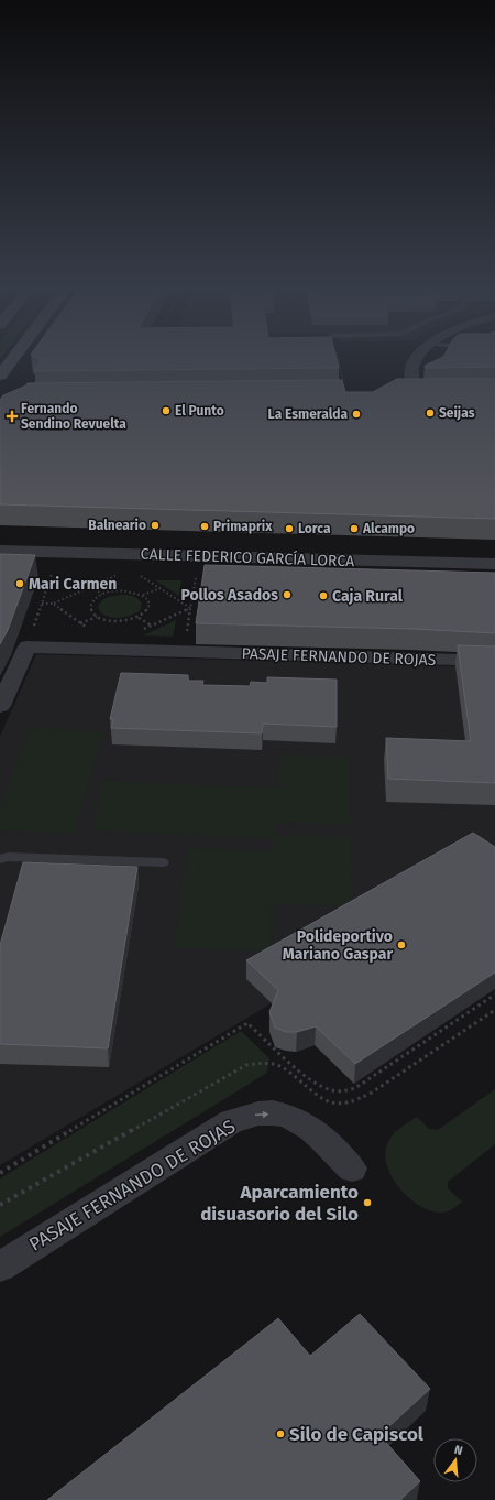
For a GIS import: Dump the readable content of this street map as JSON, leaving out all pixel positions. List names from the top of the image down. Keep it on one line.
{"streets":{"street":["CALLE FEDERICO GARCÍA LORCA","PASAJE FERNANDO DE ROJAS"]},"one_way":["PASAJE FERNANDO DE ROJAS"],"places":{"other":["El Punto","Seijas","La Esmeralda","Balneario","Primaprix","Lorca","Alcampo","Mari Carmen","Pollos Asados","Caja Rural","Polideportivo Mariano Gaspar","Aparcamiento disuasorio del Silo","Silo de Capiscol"],"health":["Fernando Sendino Revuelta"]},"north":"top"}
